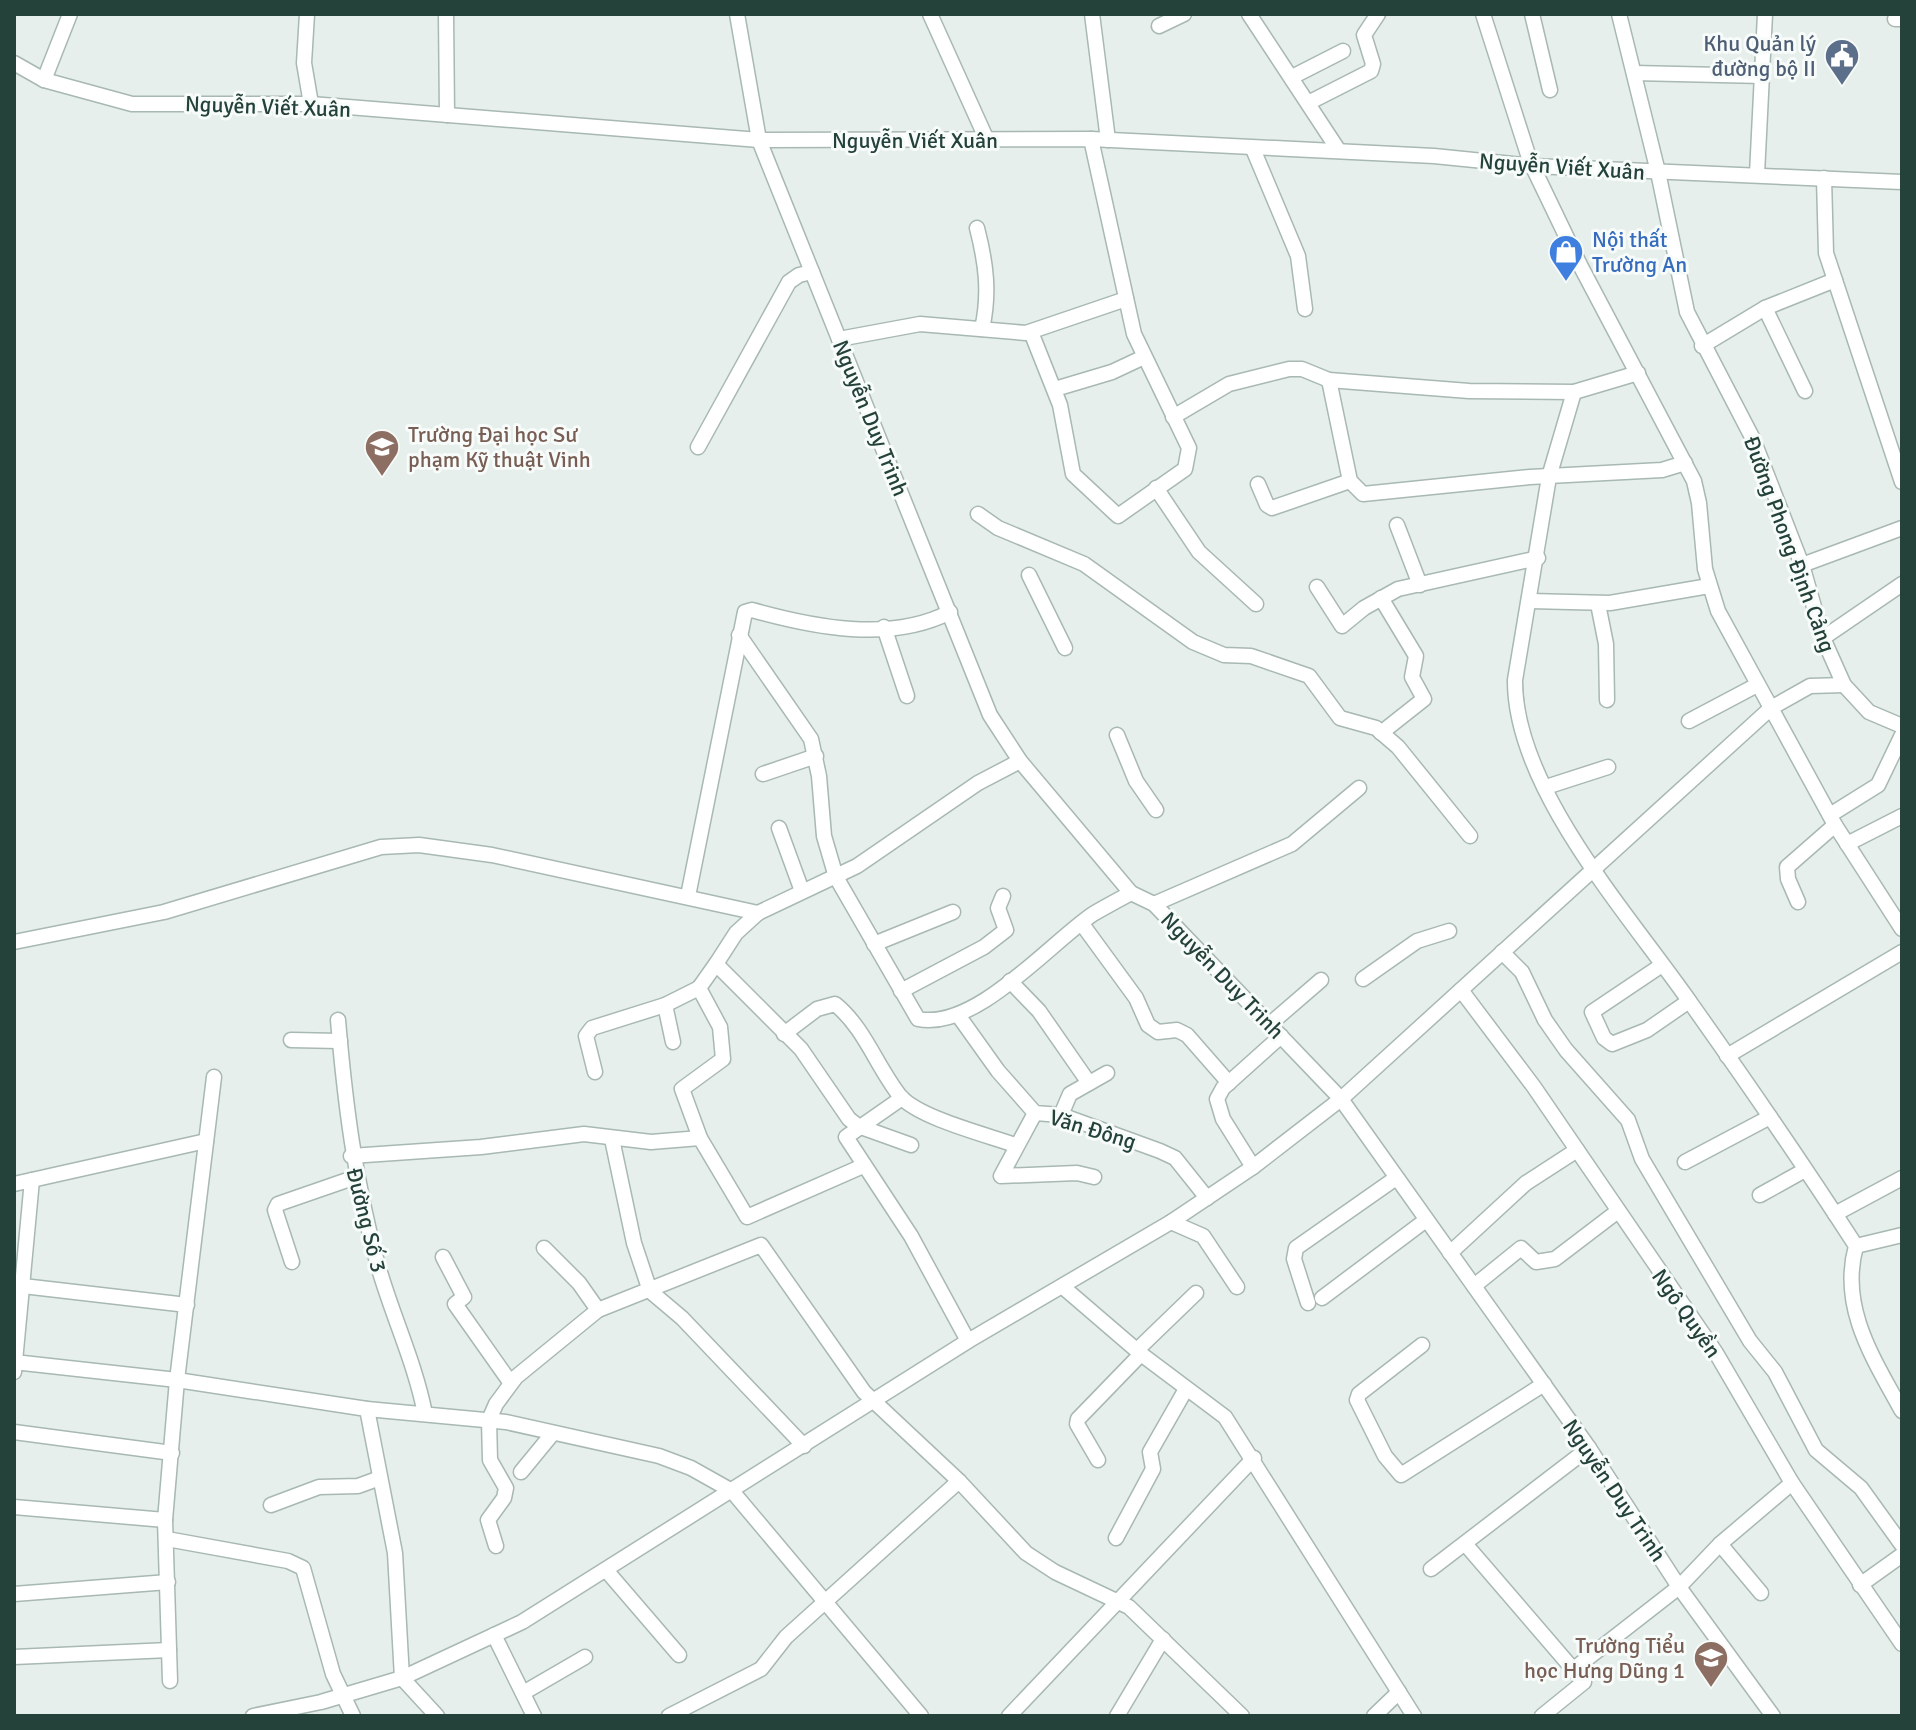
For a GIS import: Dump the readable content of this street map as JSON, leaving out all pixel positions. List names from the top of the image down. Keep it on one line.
{"streets":{"street":["Nguyễn Viết Xuân","Nguyễn Duy Trinh","Đường Phong Định Cảng","Văn Đông","Đường Số 3","Ngô Quyền"]},"crossings":[["Nguyễn Viết Xuân","Nguyễn Duy Trinh"],["Nguyễn Viết Xuân","Đường Phong Định Cảng"]],"places":{"public building":["Khu Quản lý đường bộ II"],"shop":["Nội thất Trường An"],"school or university":["Trường Đại học Sư phạm Kỹ thuật Vinh","Trường Tiểu học Hưng Dũng 1"]}}
